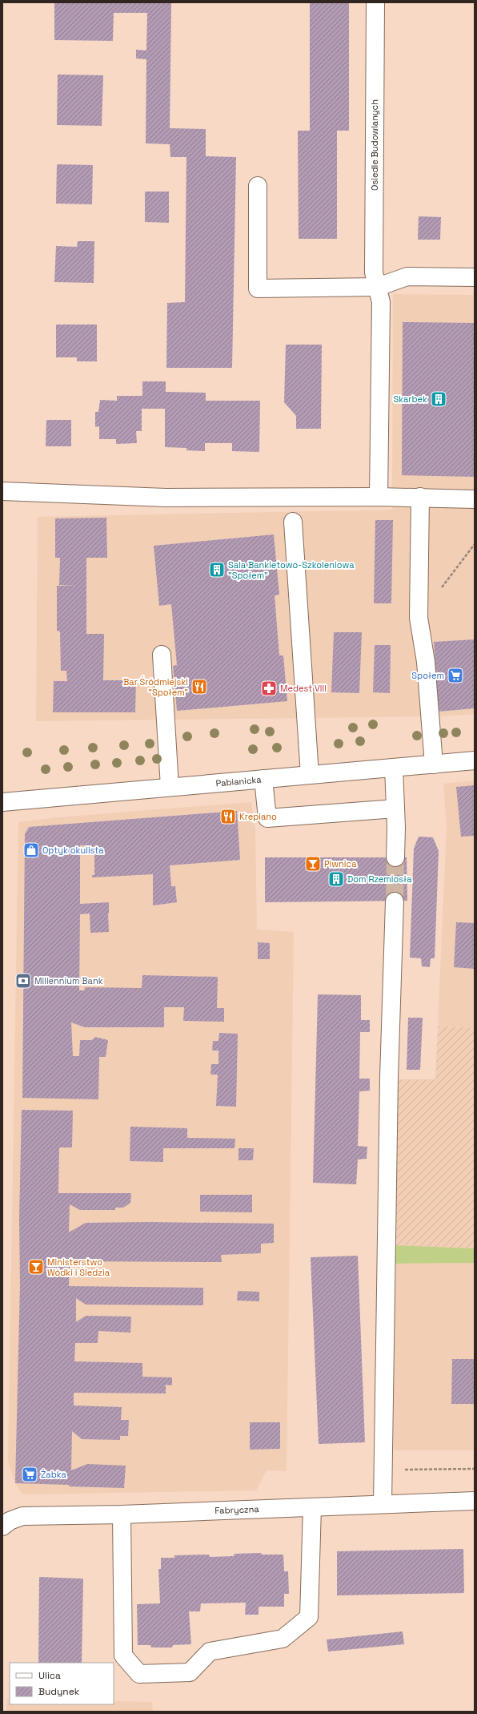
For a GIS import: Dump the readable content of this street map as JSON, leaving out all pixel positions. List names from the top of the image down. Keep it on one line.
{"streets":{"street":["Osiedle Budowlanych","Pabianicka","Fabryczna"]},"places":{"building":["Skarbek","Sala Bankietowo-Szkoleniowa \"Społem\"","Dom Rzemiosła"],"supermarket":["Społem","Żabka"],"restaurant":["Bar Śródmiejski \"Społem\"","Krepiano"],"pharmacy":["Medest VIII"],"shop":["Optyk okulista"],"bar":["Piwnica","Ministerstwo Wódki i Śledzia"],"bank":["Millennium Bank"]},"legend":["Ulica","Budynek"]}
